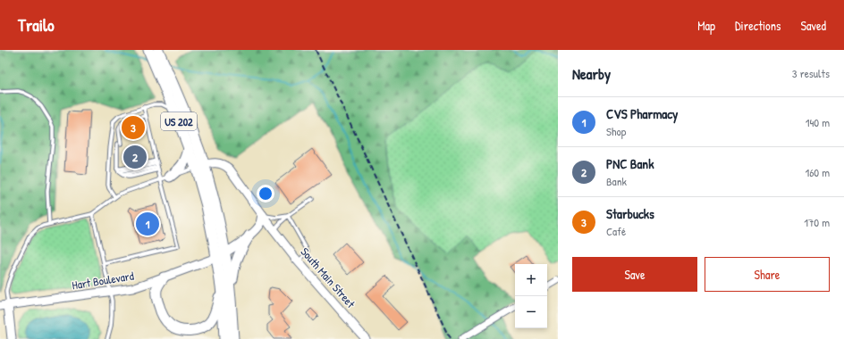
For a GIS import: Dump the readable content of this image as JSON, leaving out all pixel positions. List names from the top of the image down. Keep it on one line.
{"streets":{"highway":["US 202"],"street":["South Main Street","Hart Boulevard"]},"crossings":[["US 202","South Main Street"],["US 202","Hart Boulevard"]],"page":{"header":"Trailo","nav":["Map","Directions","Saved"],"heading":["Nearby","3 results"],"list":[{"mark":"1","name":"CVS Pharmacy","note":"Shop","value":"140 m"},{"mark":"2","name":"PNC Bank","note":"Bank","value":"160 m"},{"mark":"3","name":"Starbucks","note":"Café","value":"170 m"}],"pins":["3","2","1"],"buttons":["Save","Share"],"map_buttons":["+","−"]}}
